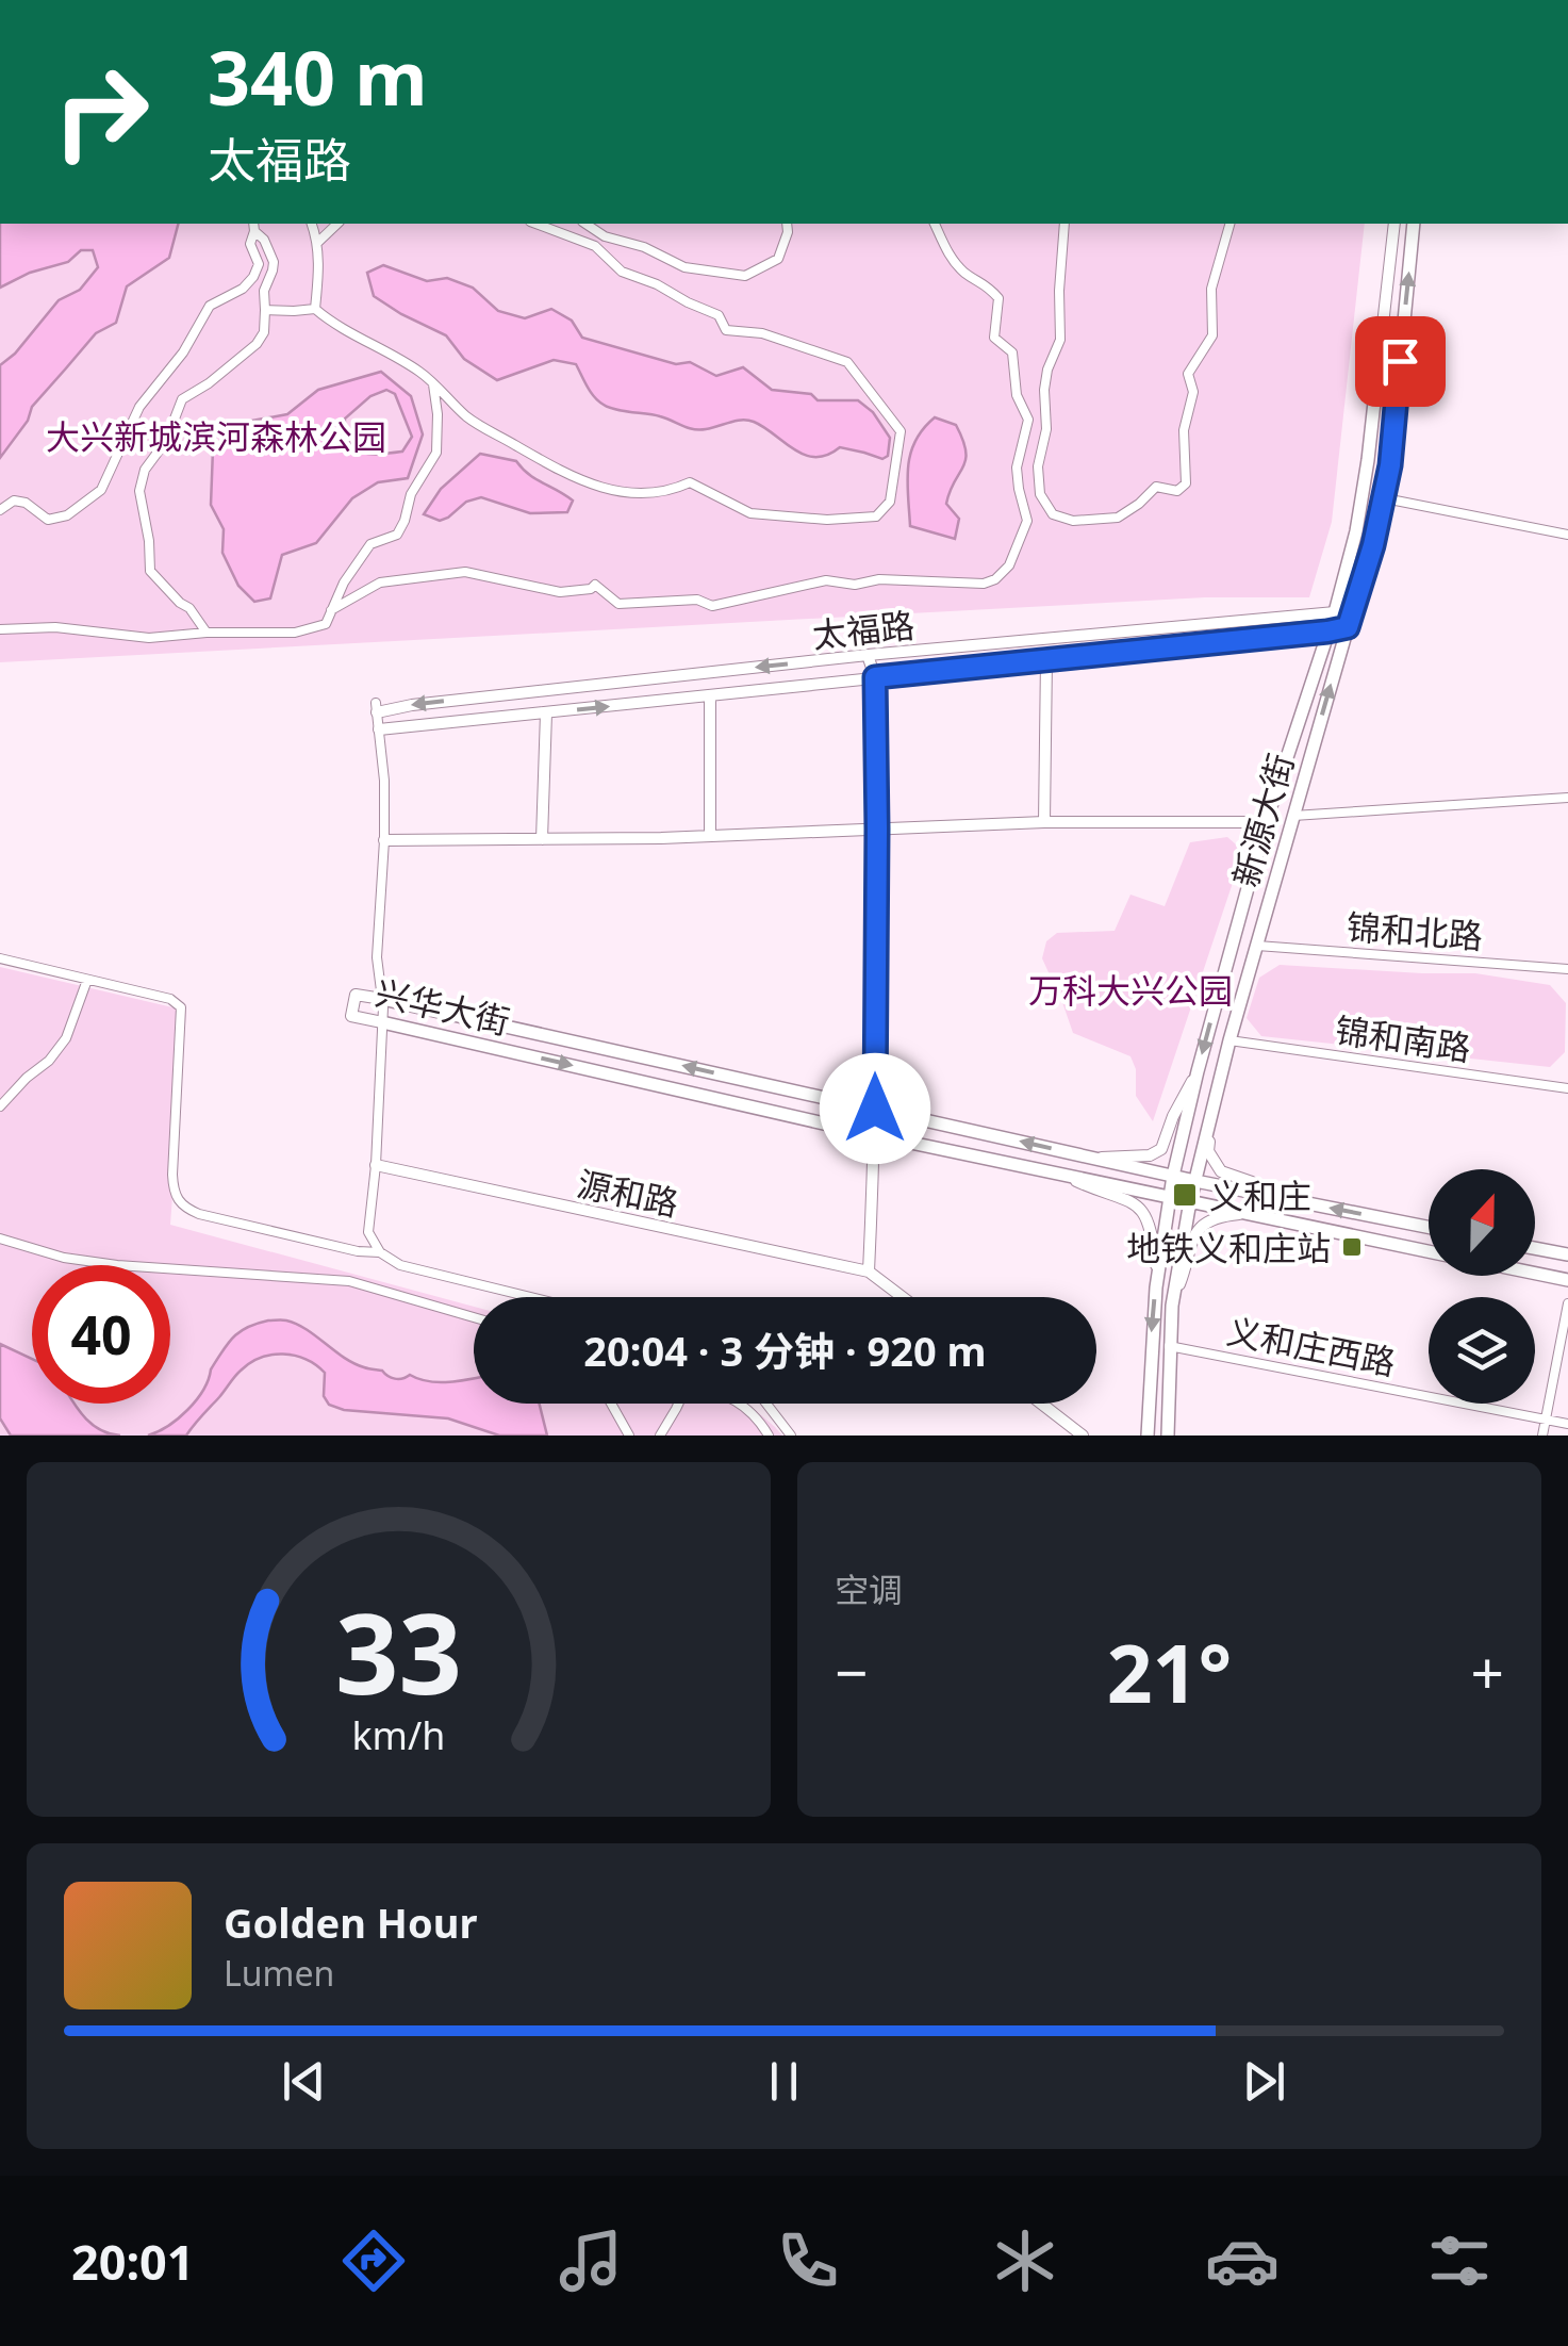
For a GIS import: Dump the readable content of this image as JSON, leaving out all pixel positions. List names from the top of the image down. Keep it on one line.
{"streets":{"main road":["太福路","新源大街","兴华大街","源和路"],"street":["锦和北路","锦和南路","义和庄西路"]},"crossings":[["太福路","新源大街"],["新源大街","锦和北路"],["新源大街","兴华大街"],["新源大街","锦和南路"],["新源大街","义和庄西路"]],"parks":["大兴新城滨河森林公园","万科大兴公园"],"places":{"transit":["义和庄","地铁义和庄站"]},"north":"top","page":{"turn":["340 m","太福路"],"limit":"40","trip":"20:04 · 3 分钟 · 920 m","tile":"空调","heat":["−","21°","+"],"song":["Golden Hour","Lumen"],"tabs":"20:01","gauge":["33","km/h"]}}
